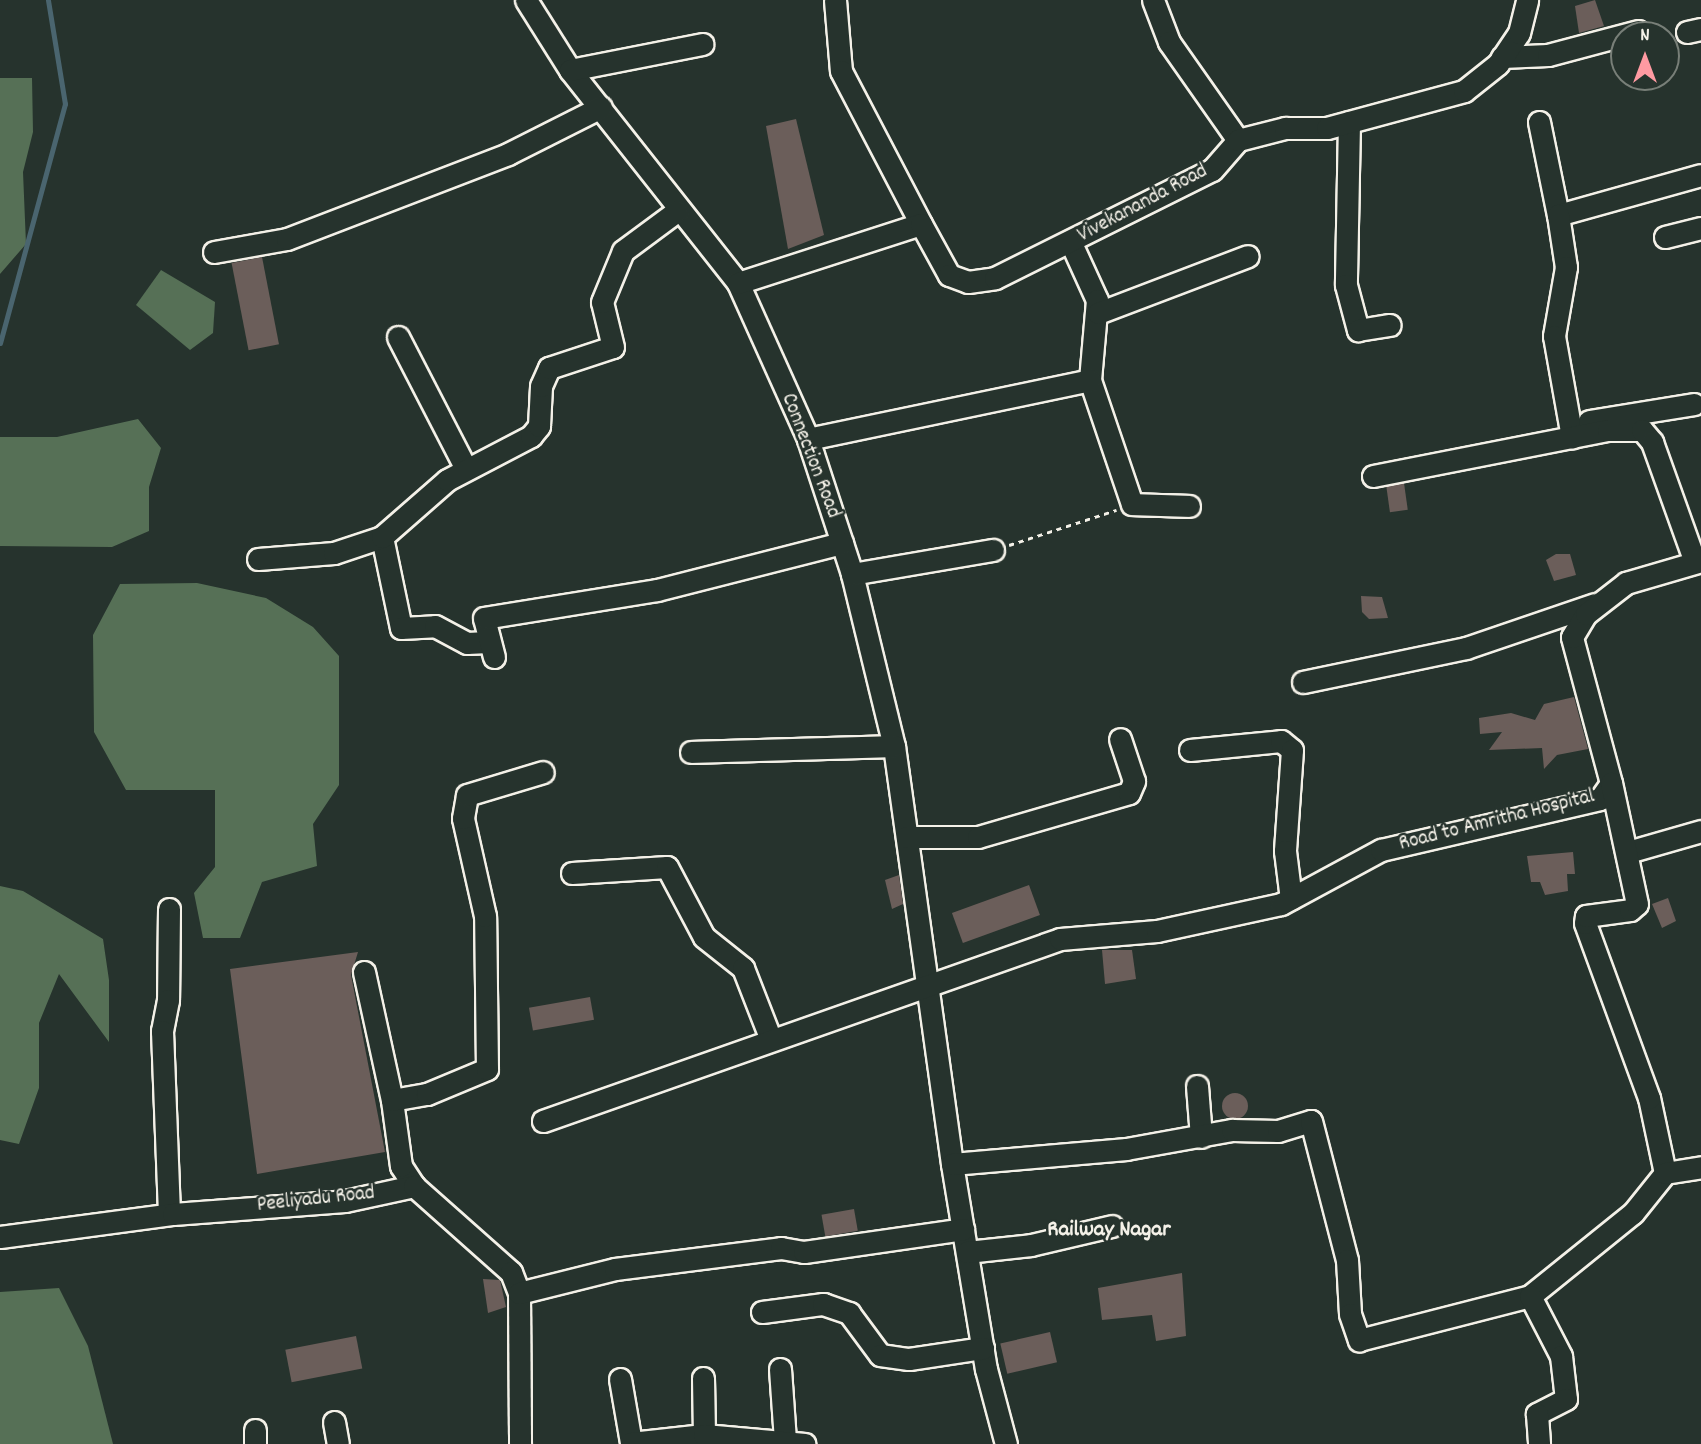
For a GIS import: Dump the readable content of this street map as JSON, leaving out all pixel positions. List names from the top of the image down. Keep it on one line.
{"streets":{"street":["Vivekananda Road","Connection Road","Road to Amritha Hospital","Peeliyadu Road"]},"crossings":[["Connection Road","Road to Amritha Hospital"]],"districts":["Railway Nagar"],"north":"top"}
